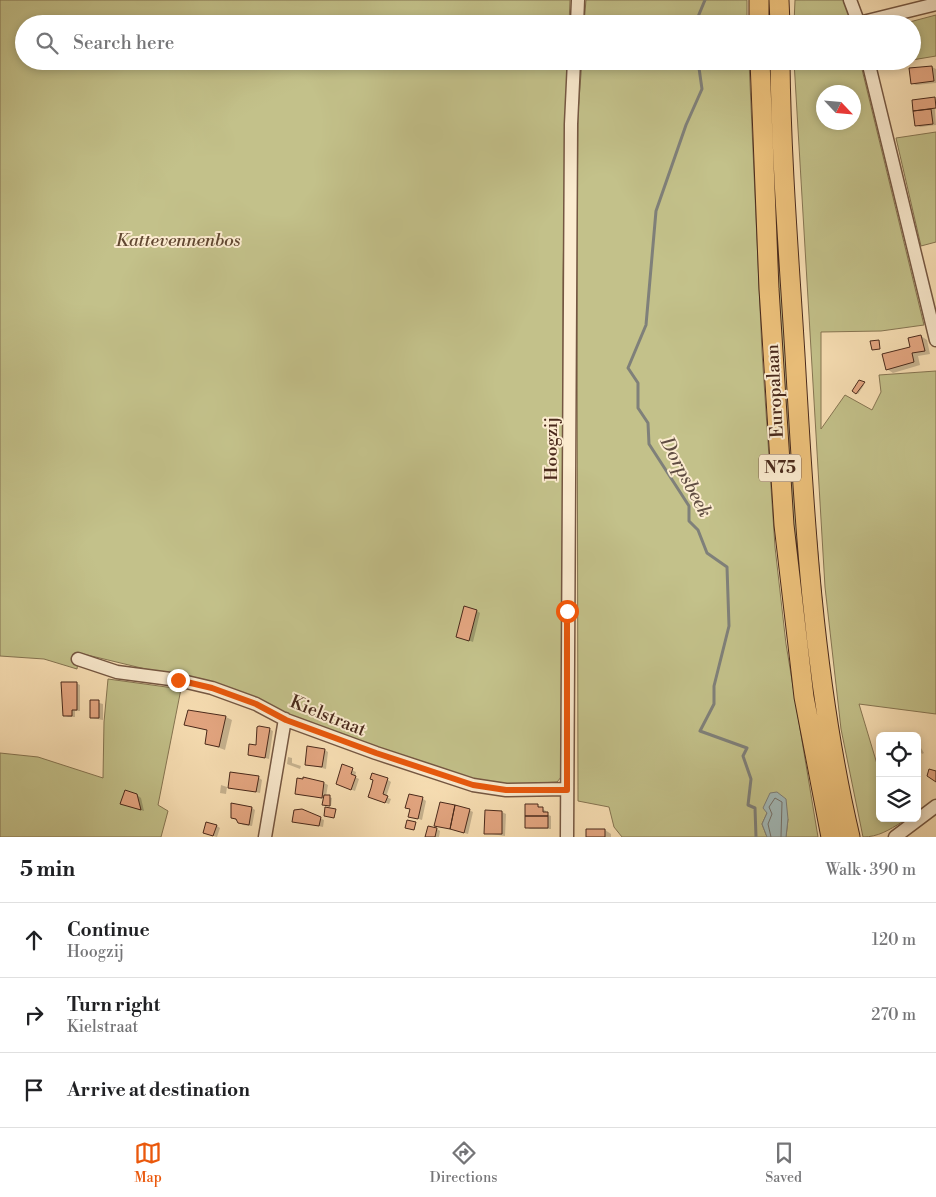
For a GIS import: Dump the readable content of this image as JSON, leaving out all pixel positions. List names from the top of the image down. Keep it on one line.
{"streets":{"highway":["Europalaan","N75"],"street":["Hoogzij","Kielstraat"]},"crossings":[["Hoogzij","Kielstraat"]],"water":["Dorpsbeek"],"parks":["Kattevennenbos"],"north":"bottom right","page":{"search":"Search here","heading":["5 min","Walk · 390 m"],"list":[["Continue","Hoogzij","120 m"],["Turn right","Kielstraat","270 m"],"Arrive at destination"],"nav":["Map","Directions","Saved"]}}
